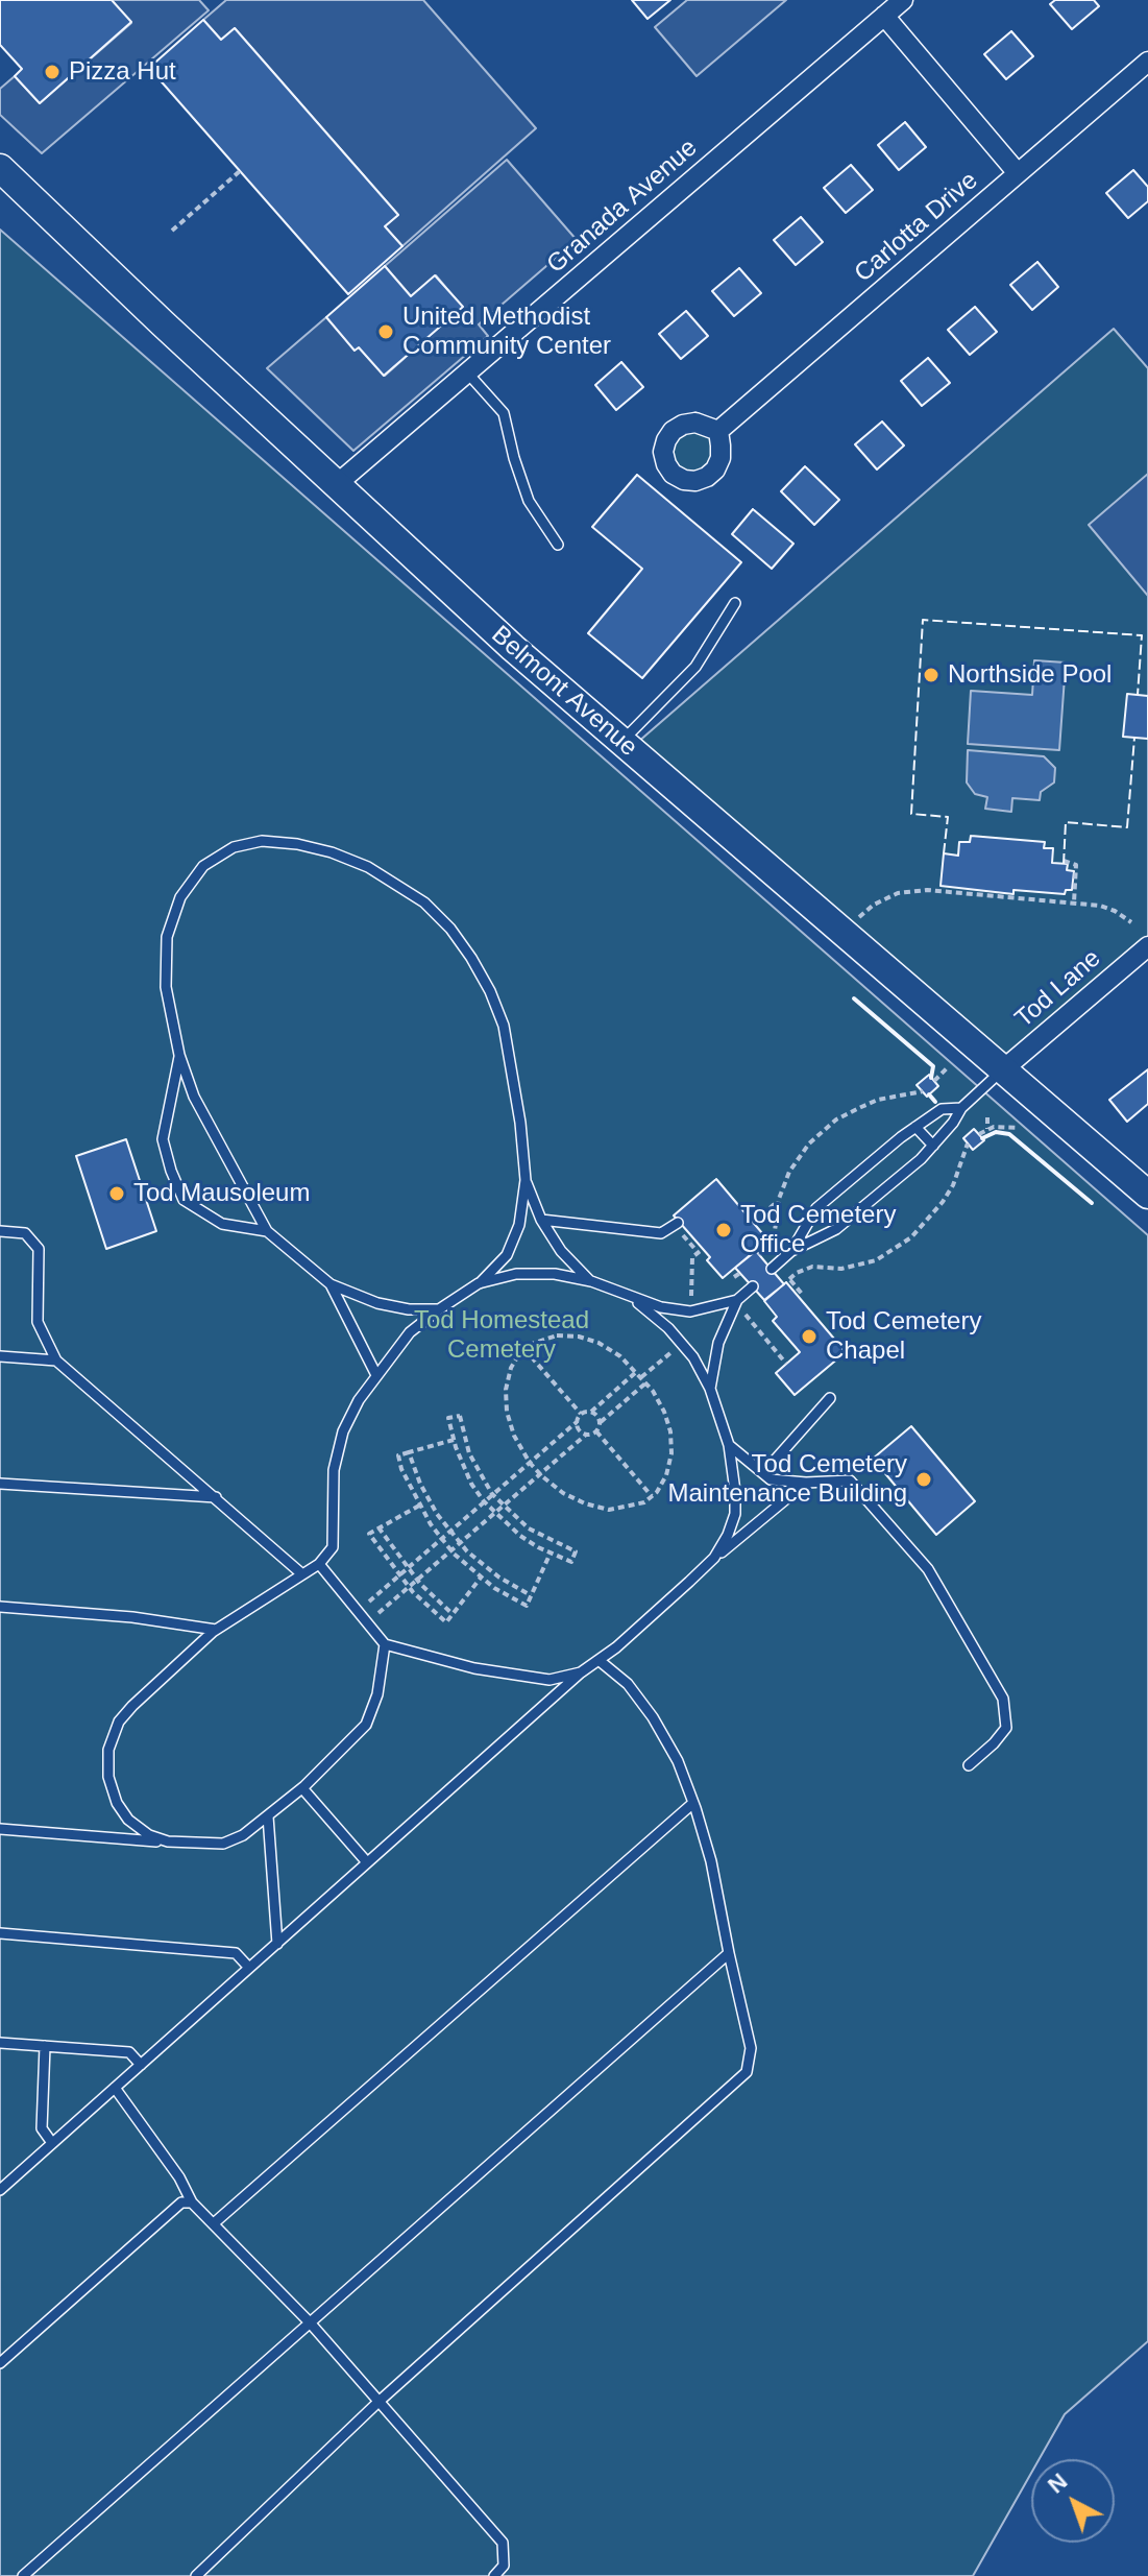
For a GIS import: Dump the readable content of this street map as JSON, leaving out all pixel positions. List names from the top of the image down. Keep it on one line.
{"streets":{"main road":["Belmont Avenue"],"street":["Granada Avenue","Carlotta Drive","Tod Lane"]},"crossings":[["Granada Avenue","Belmont Avenue"],["Belmont Avenue","Tod Lane"]],"parks":["Tod Homestead Cemetery"],"places":["Pizza Hut","United Methodist Community Center","Northside Pool","Tod Mausoleum","Tod Cemetery Office","Tod Cemetery Chapel","Tod Cemetery Maintenance Building"],"north":"top left"}
